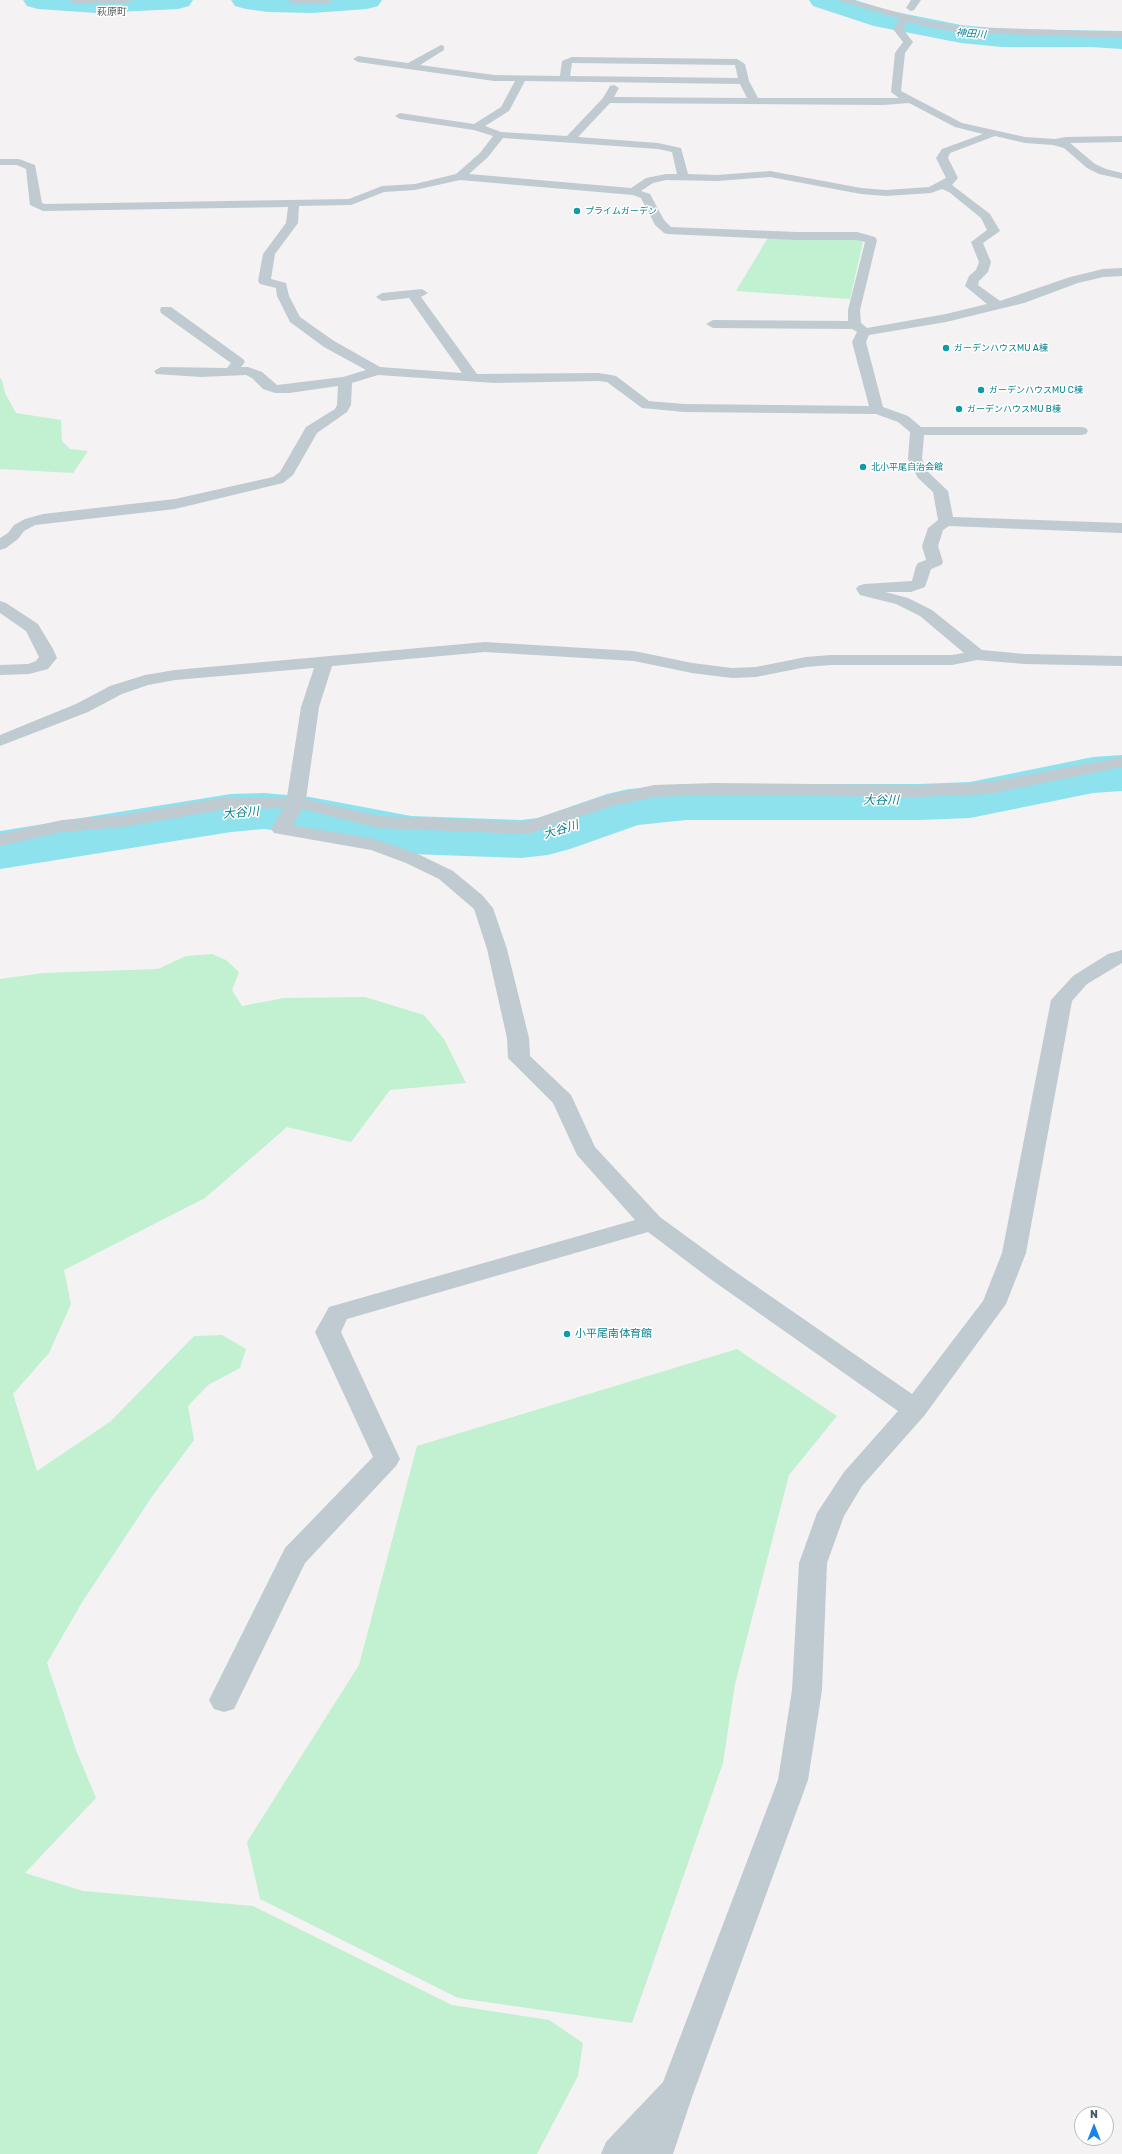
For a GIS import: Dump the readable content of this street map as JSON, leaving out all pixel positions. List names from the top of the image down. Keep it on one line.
{"districts":["萩原町"],"water":["神田川","大谷川"],"places":["プライムガーデン","ガーデンハウスMU A棟","ガーデンハウスMU C棟","ガーデンハウスMU B棟","北小平尾自治会館","小平尾南体育館"],"north":"top"}
